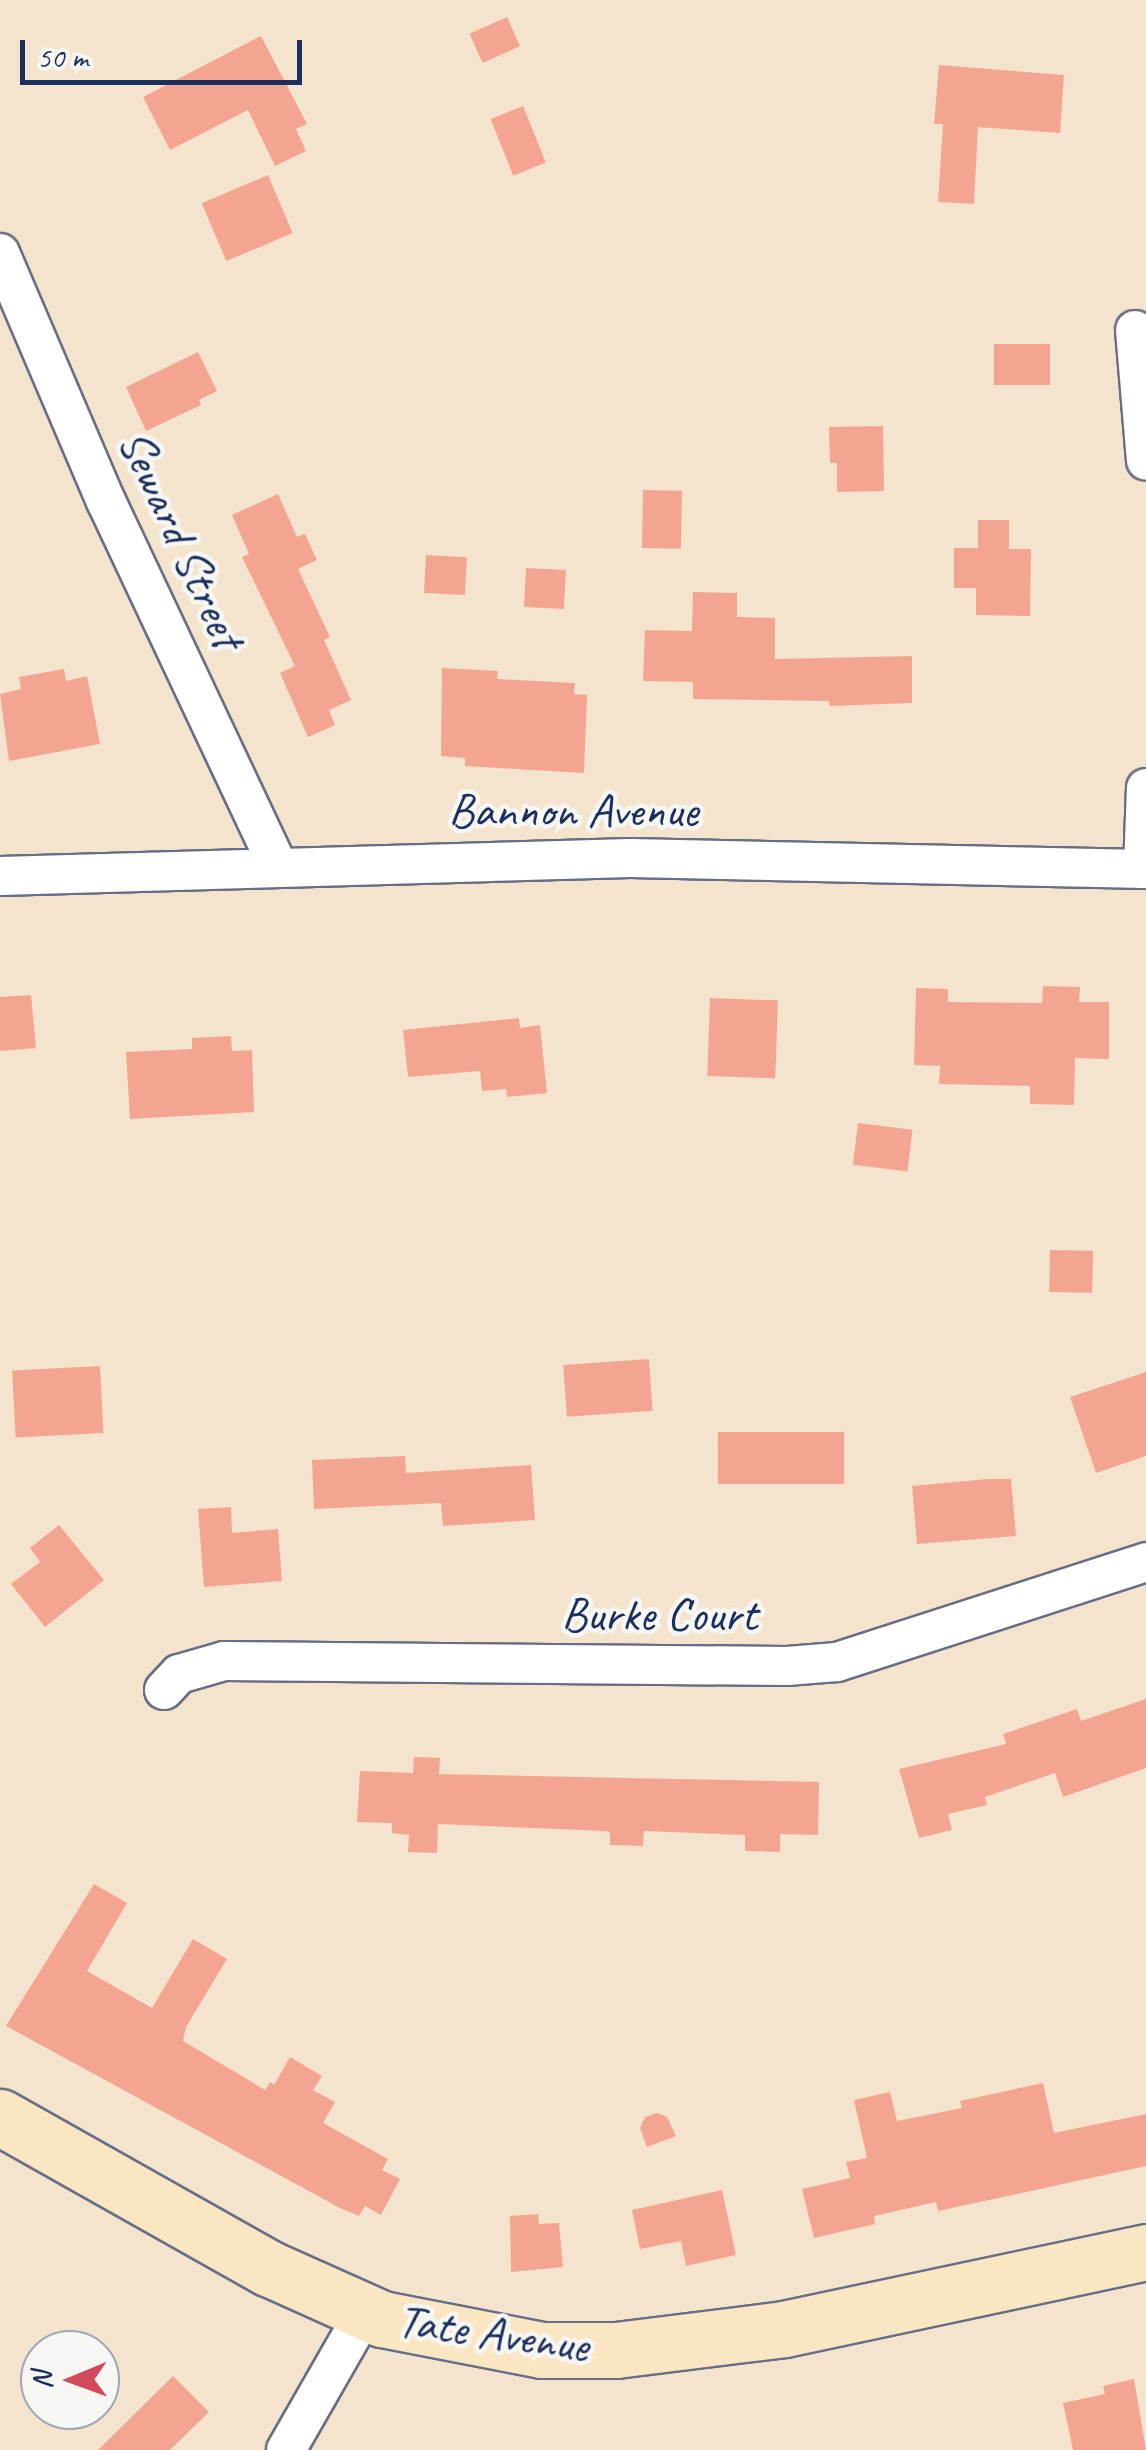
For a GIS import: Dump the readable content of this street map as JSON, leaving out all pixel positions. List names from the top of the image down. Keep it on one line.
{"streets":{"street":["Seward Street","Bannon Avenue","Burke Court","Tate Avenue"]},"crossings":[["Seward Street","Bannon Avenue"]],"scale_bar":"50 m","north":"left"}
